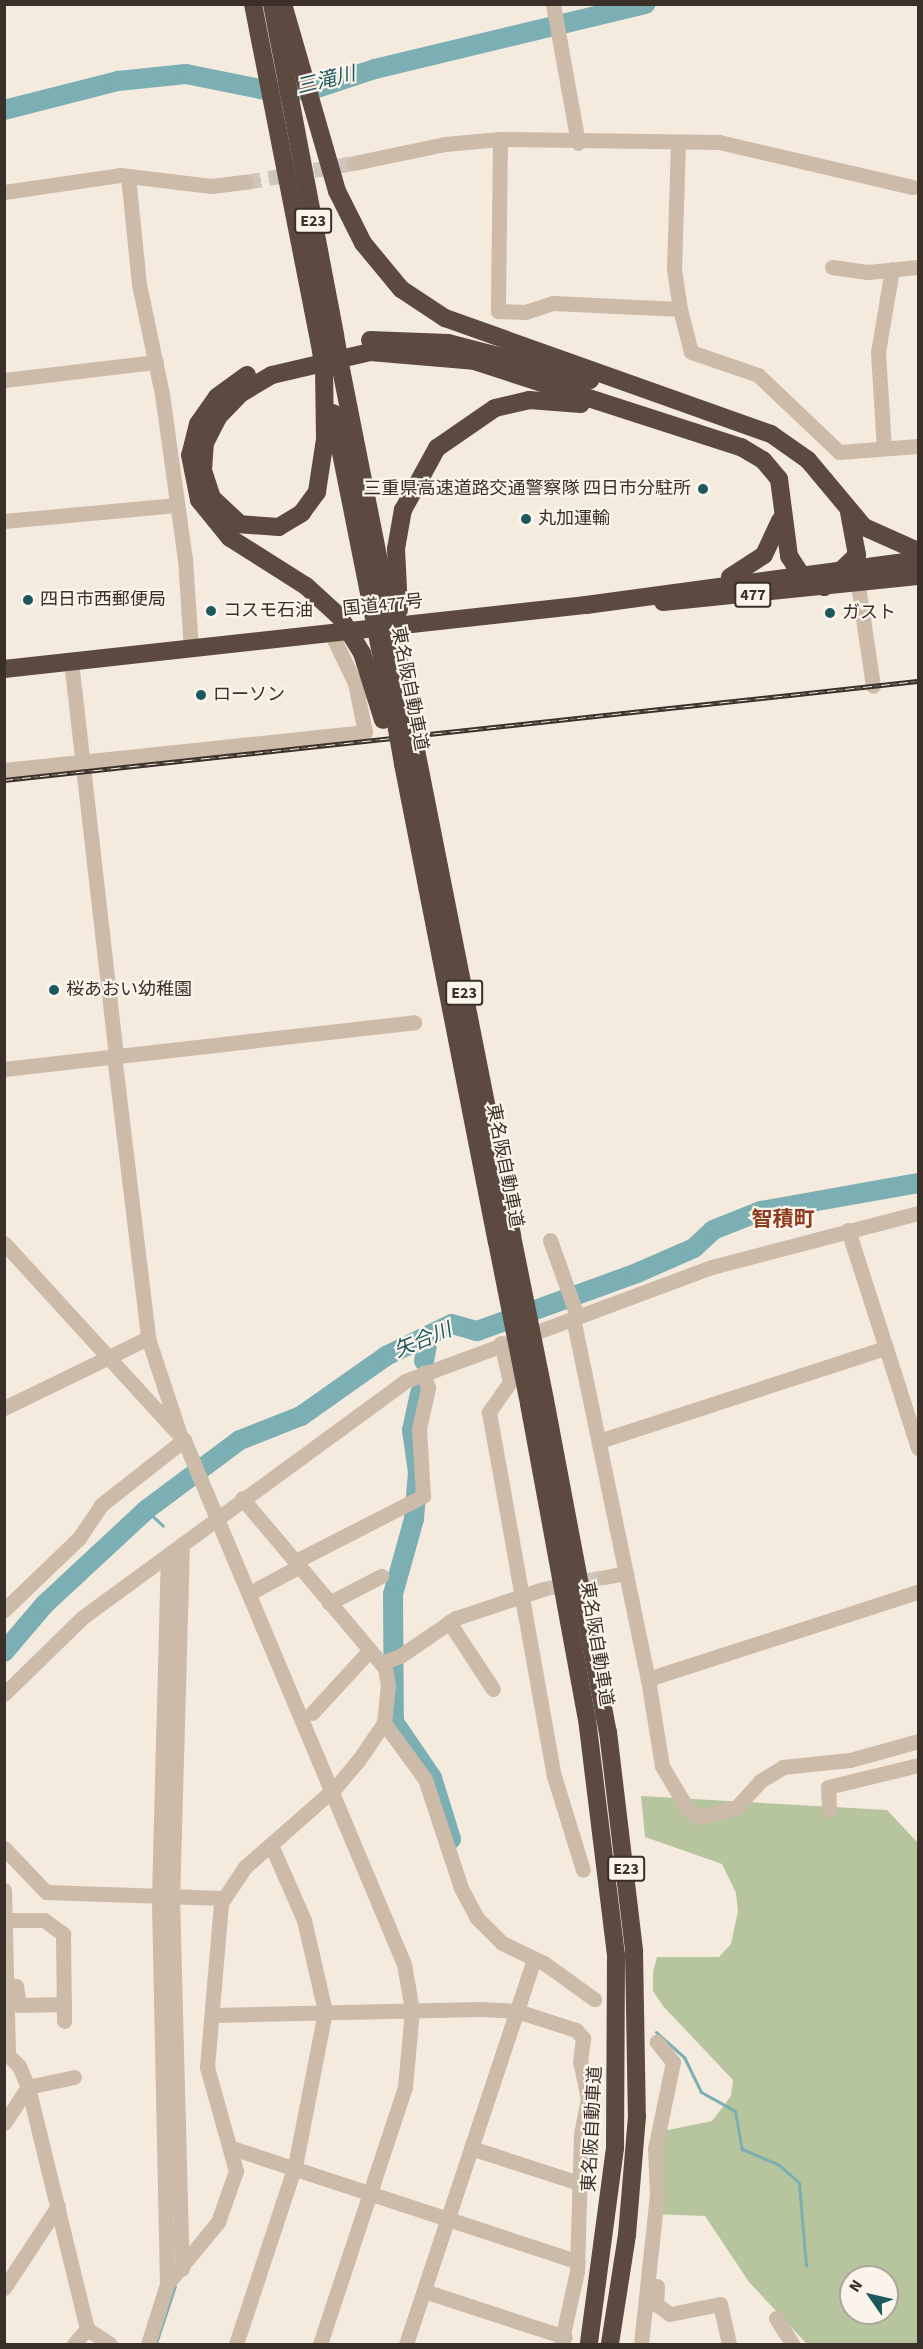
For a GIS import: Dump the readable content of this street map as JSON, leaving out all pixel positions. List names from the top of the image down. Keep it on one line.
{"streets":{"highway":["E23","477","国道477号","東名阪自動車道"]},"districts":["智積町"],"water":["三滝川","矢合川"],"places":["三重県高速道路交通警察隊 四日市分駐所","丸加運輸","四日市西郵便局","コスモ石油","ガスト","ローソン","桜あおい幼稚園"],"north":"top left"}
